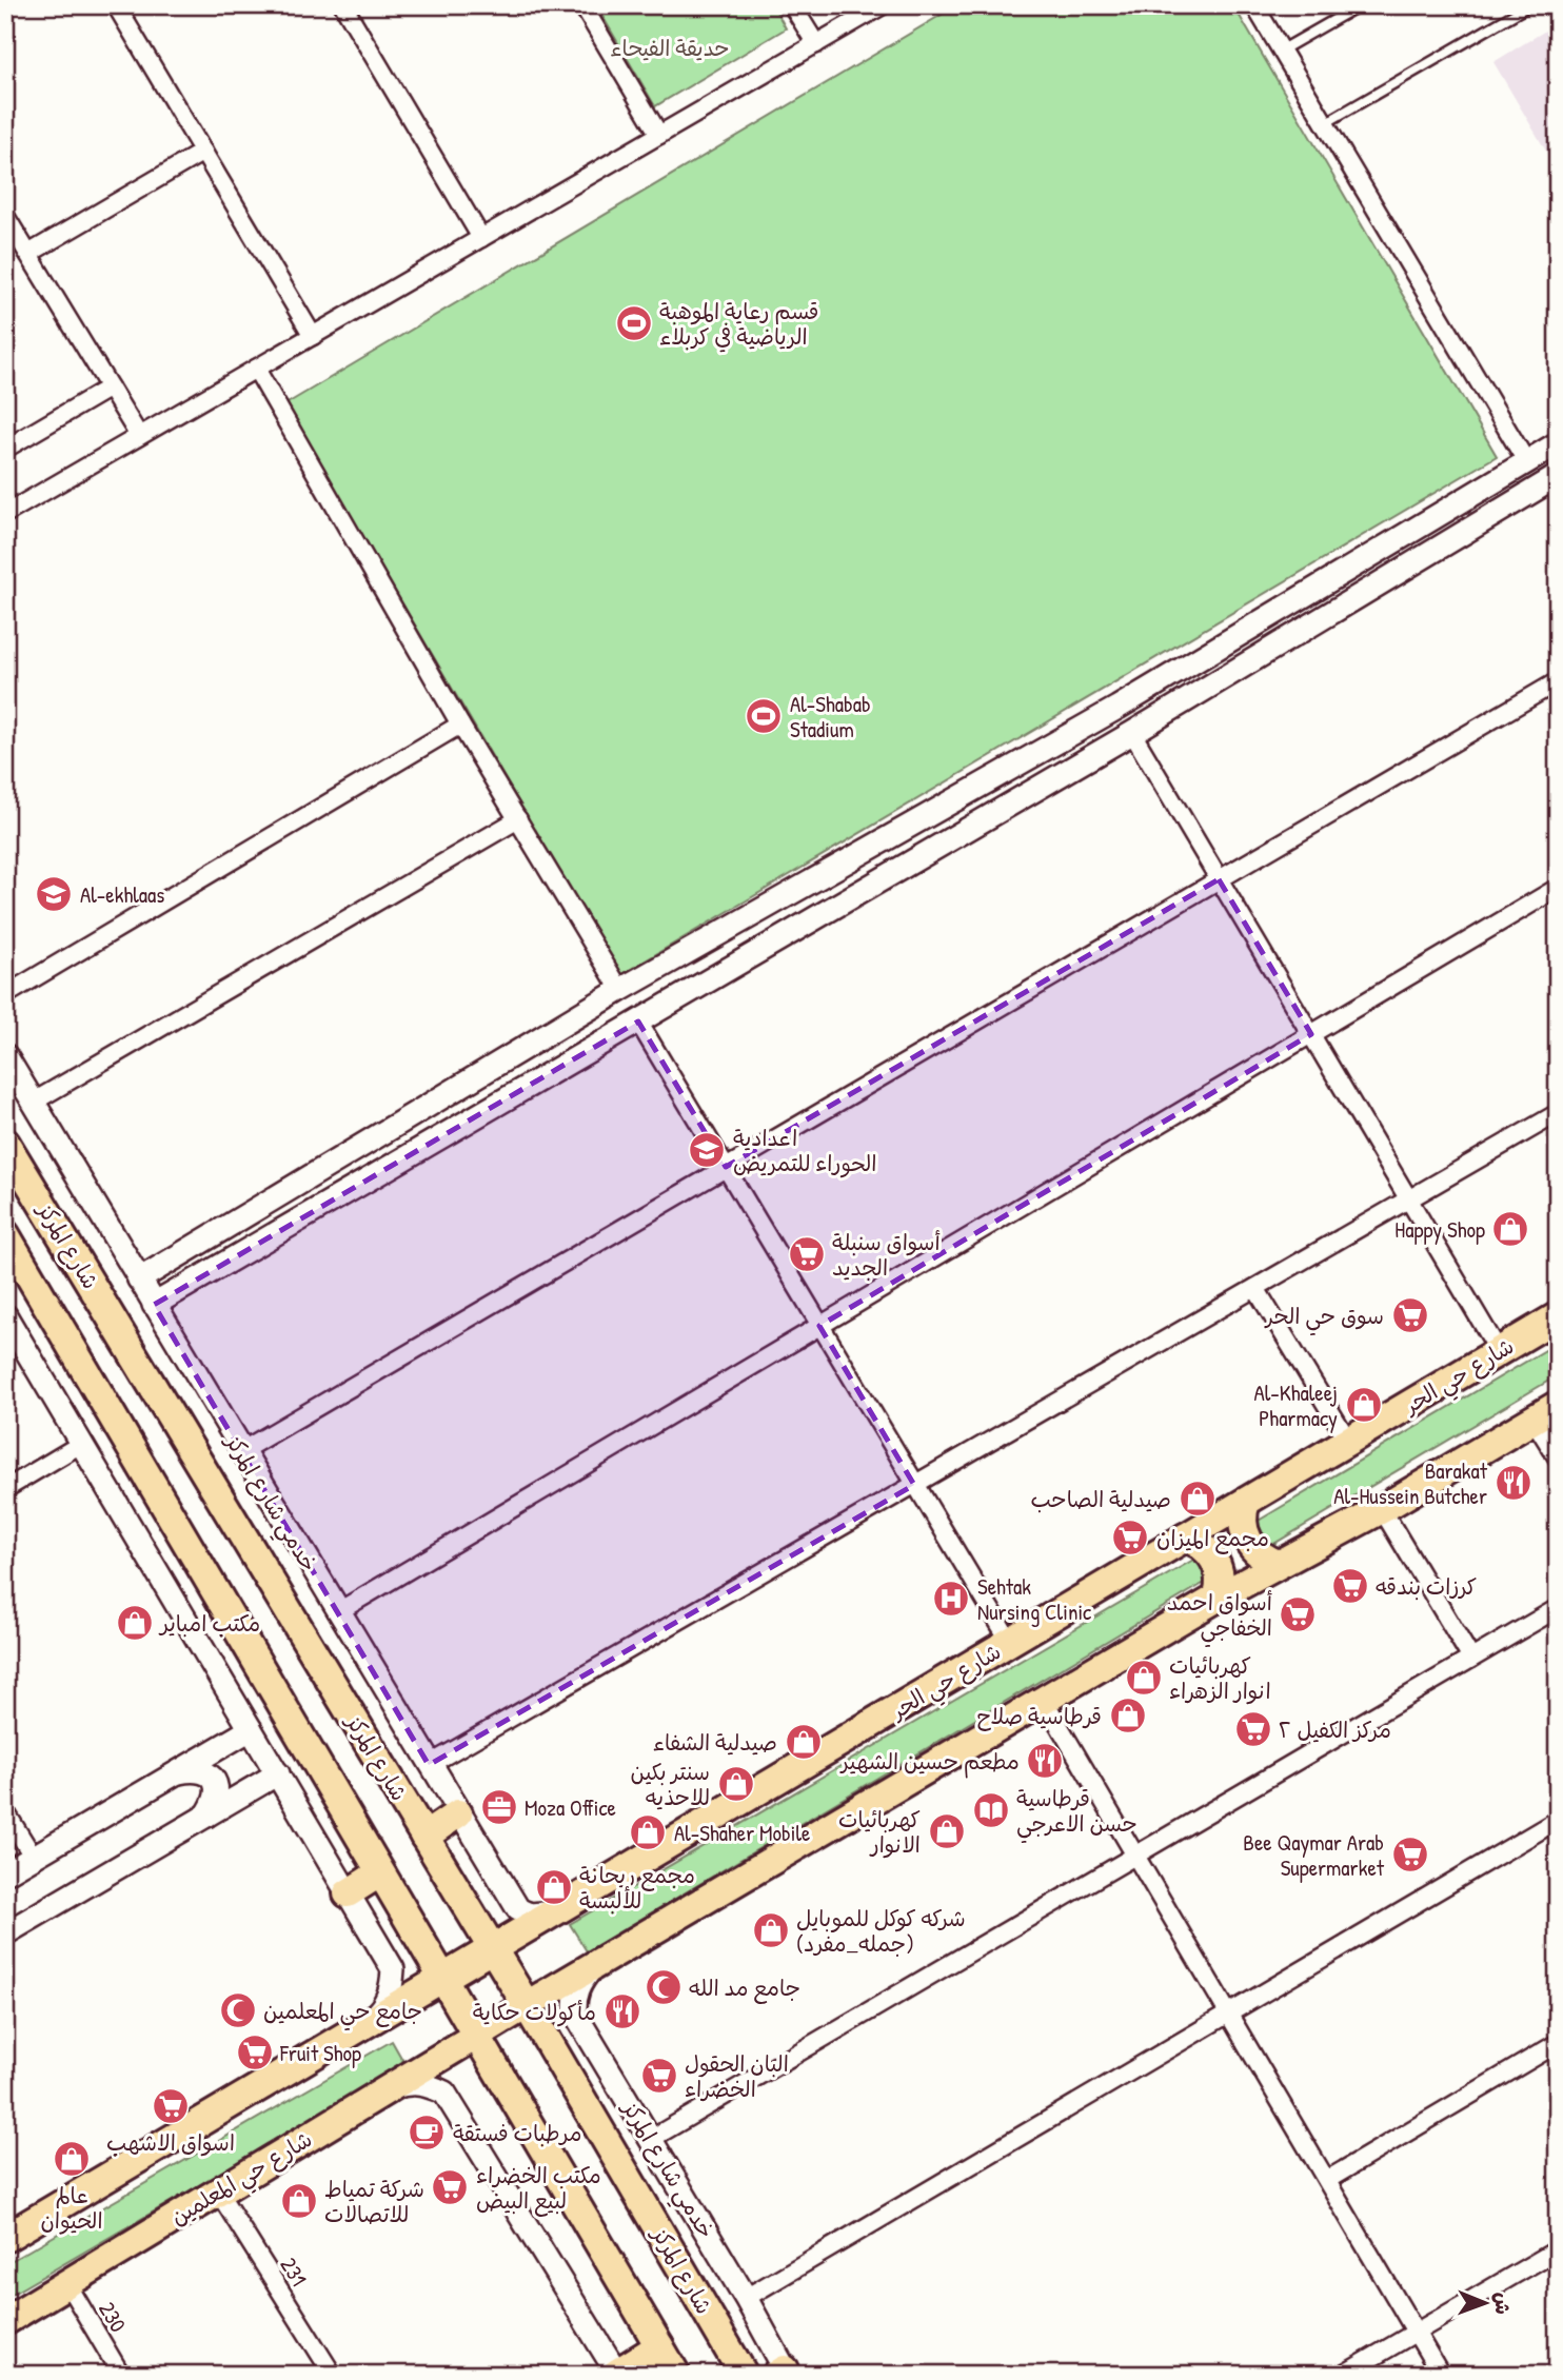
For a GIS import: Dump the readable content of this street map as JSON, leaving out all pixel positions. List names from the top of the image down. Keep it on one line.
{"streets":{"main road":["شارع المركز","شارع حي الحر","شارع حي المعلمين"],"street":["خدمي شارع المركز","231","230"]},"crossings":[["شارع المركز","شارع حي الحر"],["شارع حي الحر","خدمي شارع المركز"],["شارع حي المعلمين","231"],["شارع حي المعلمين","230"]],"parks":["حديقة الفيحاء"],"places":{"sports":["قسم رعاية الموهبة الرياضية في كربلاء","Al-Shabab Stadium"],"school or university":["Al-ekhlaas","اعدادية الحوراء للتمريض"],"shop":["Happy Shop","Al-Khaleej Pharmacy","صيدلية الصاحب","مكتب امباير","كهربائيات انوار الزهراء","قرطاسية صلاح","صيدلية الشفاء","سنتر بكين للاحذيه","كهربائيات الانوار","Al-Shaher Mobile","مجمع ريحانة للألبسة","شركه كوكل للموبايل (جمله_مفرد)","عالم الحيوان","شركة تمياط للاتصالات"],"supermarket":["أسواق سنبلة الجديد","سوق حي الحر","مجمع الميزان","كرزات بندقه","أسواق احمد الخفاجي","مركز الكفيل ٢","Bee Qaymar Arab Supermarket","Fruit Shop","البان الحقول الخضراء","اسواق الاشهب","مكتب الخضراء لبيع البيض"],"restaurant":["Barakat Al-Hussein Butcher","مطعم حسين الشهير","مأكولات حكاية"],"hospital":["Sehtak Nursing Clinic"],"office":["Moza Office"],"library":["قرطاسية حسن الاعرجي"],"mosque":["جامع مد الله","جامع حي المعلمين"],"cafe":["مرطبات فستقة"]},"north":"right"}
